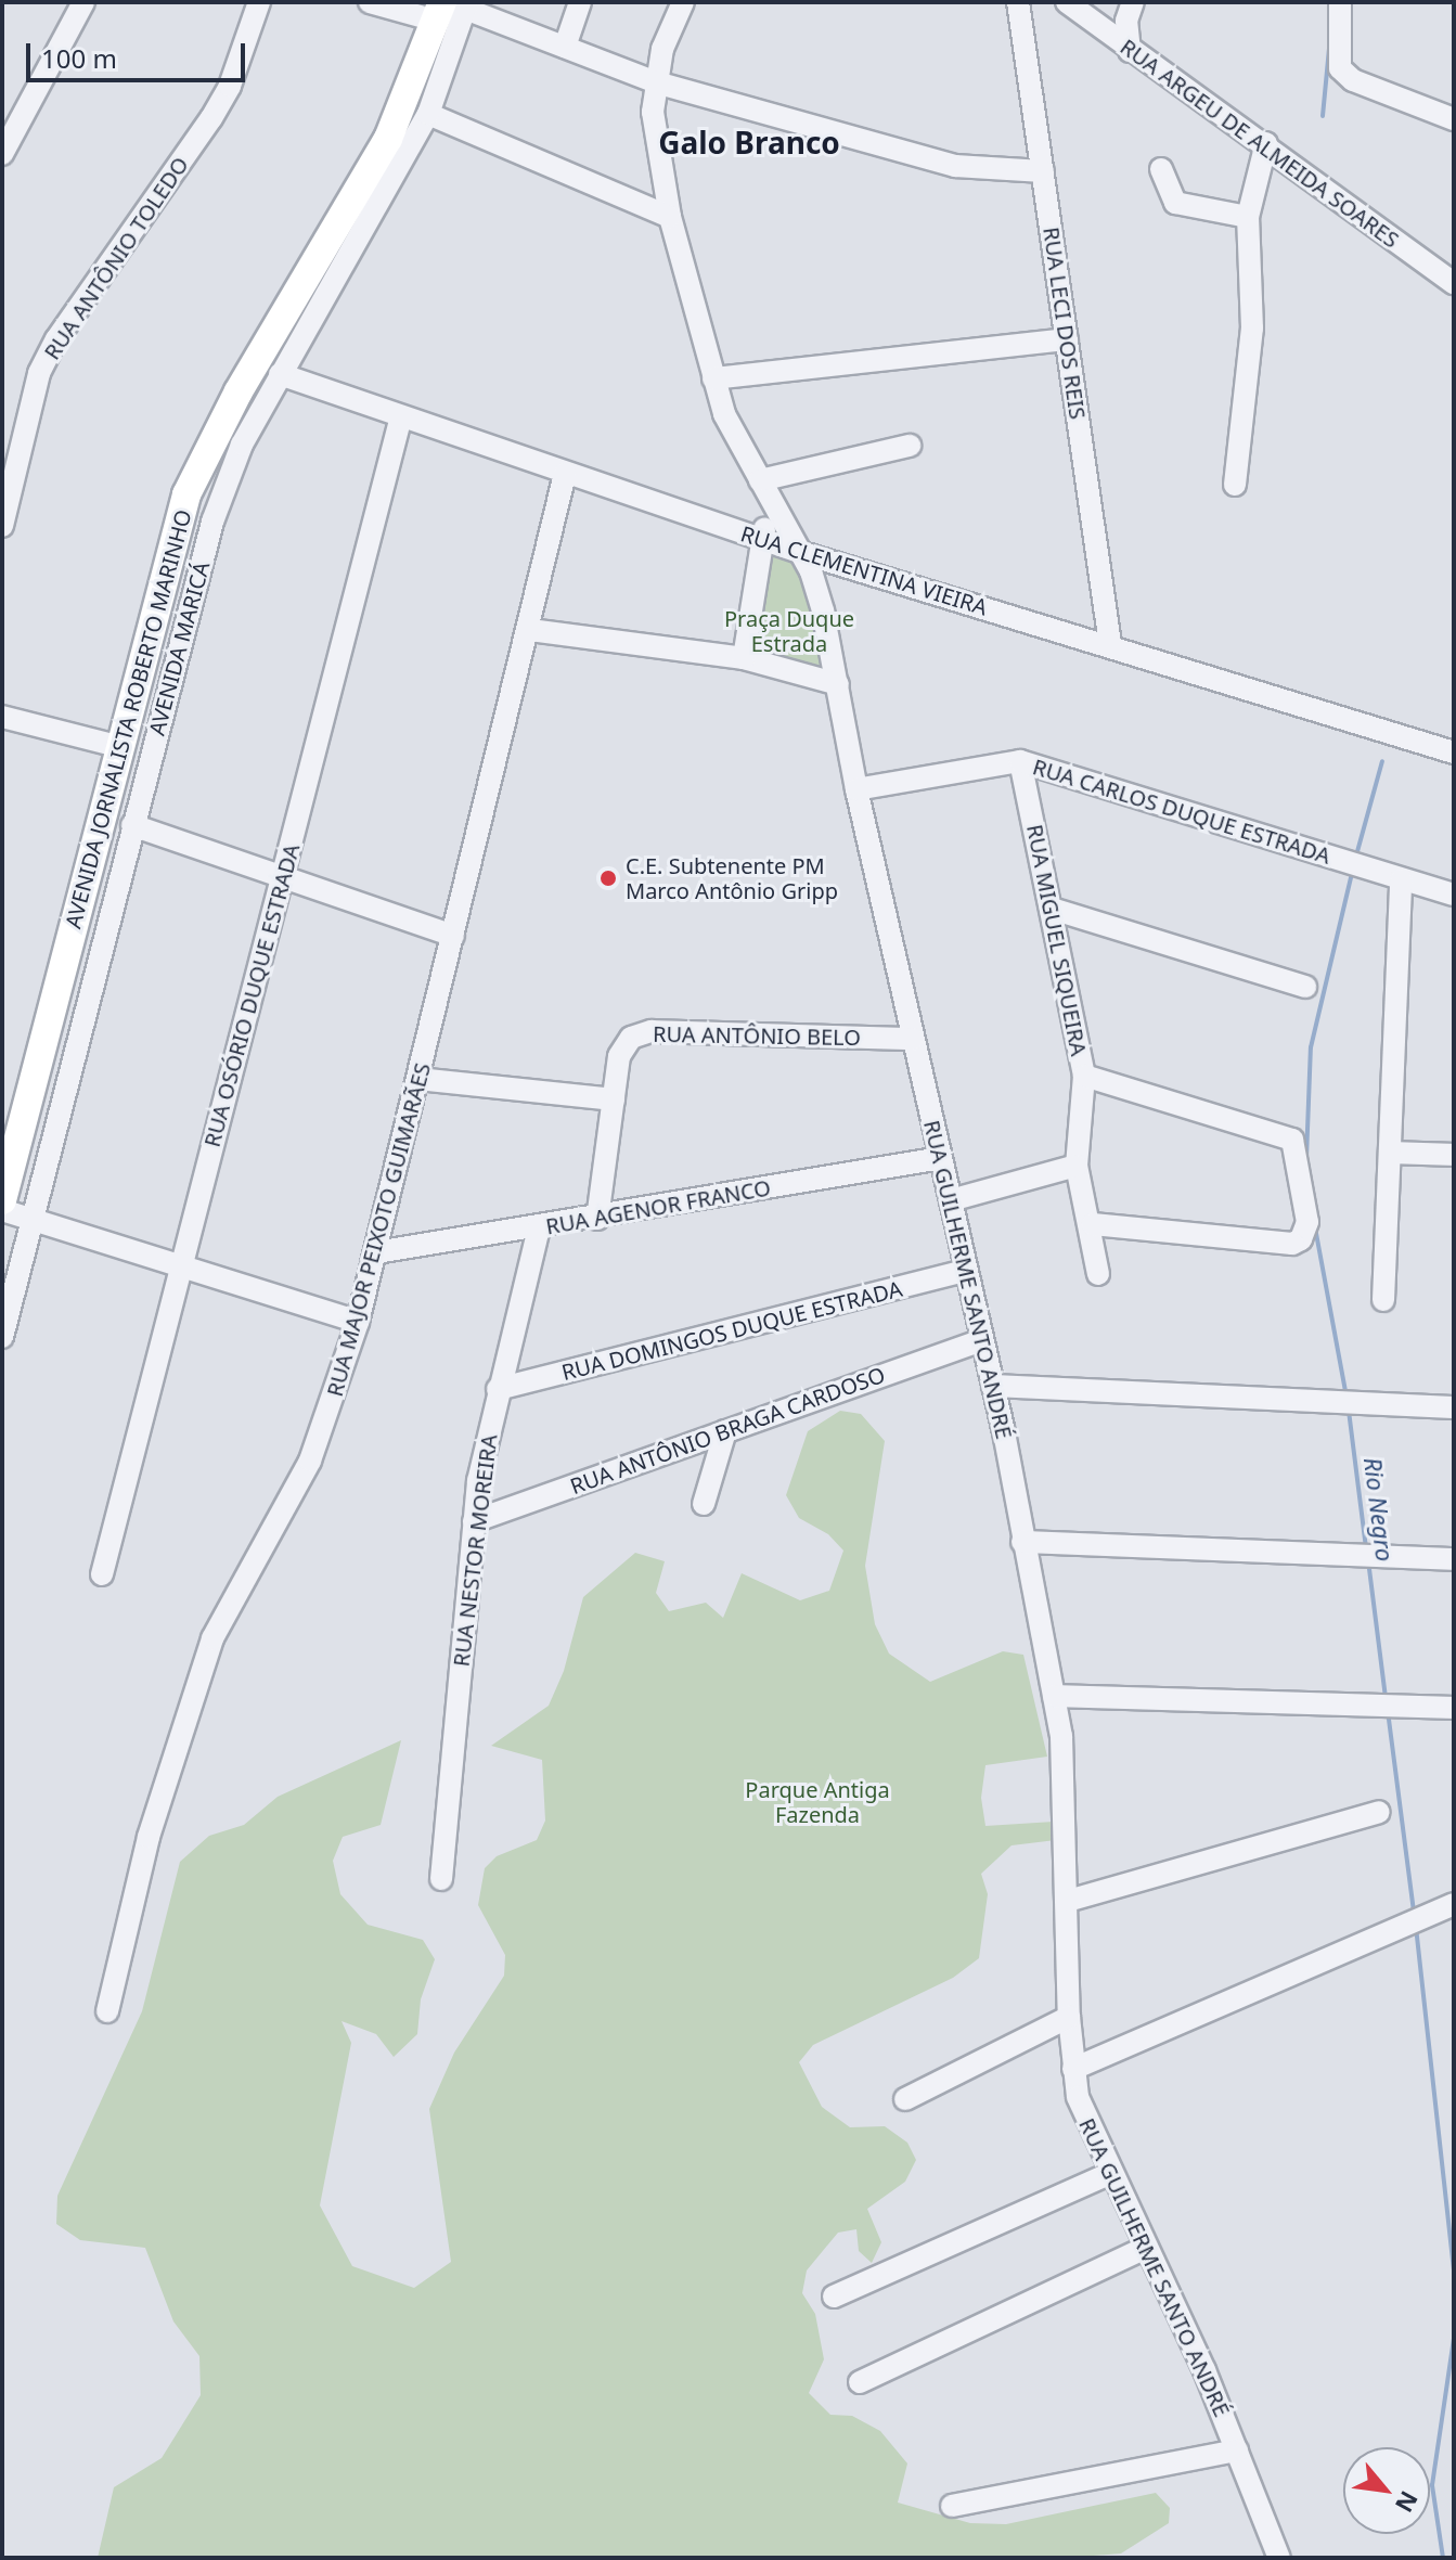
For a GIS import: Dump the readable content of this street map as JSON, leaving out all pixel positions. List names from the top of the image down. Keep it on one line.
{"streets":{"main road":["AVENIDA JORNALISTA ROBERTO MARINHO"],"street":["RUA ARGEU DE ALMEIDA SOARES","RUA ANTÔNIO TOLEDO","RUA LECI DOS REIS","RUA CLEMENTINA VIEIRA","AVENIDA MARICÁ","RUA CARLOS DUQUE ESTRADA","RUA MIGUEL SIQUEIRA","RUA OSÓRIO DUQUE ESTRADA","RUA ANTÔNIO BELO","RUA AGENOR FRANCO","RUA MAJOR PEIXOTO GUIMARÃES","RUA GUILHERME SANTO ANDRÉ","RUA DOMINGOS DUQUE ESTRADA","RUA ANTÔNIO BRAGA CARDOSO","RUA NESTOR MOREIRA"]},"crossings":[["RUA LECI DOS REIS","RUA CLEMENTINA VIEIRA"],["RUA CLEMENTINA VIEIRA","AVENIDA MARICÁ"],["RUA CLEMENTINA VIEIRA","RUA OSÓRIO DUQUE ESTRADA"],["RUA CLEMENTINA VIEIRA","RUA MAJOR PEIXOTO GUIMARÃES"],["RUA CLEMENTINA VIEIRA","RUA GUILHERME SANTO ANDRÉ"],["AVENIDA MARICÁ","AVENIDA JORNALISTA ROBERTO MARINHO"],["RUA CARLOS DUQUE ESTRADA","RUA MIGUEL SIQUEIRA"],["RUA CARLOS DUQUE ESTRADA","RUA GUILHERME SANTO ANDRÉ"],["RUA ANTÔNIO BELO","RUA AGENOR FRANCO"],["RUA ANTÔNIO BELO","RUA GUILHERME SANTO ANDRÉ"],["RUA AGENOR FRANCO","RUA MAJOR PEIXOTO GUIMARÃES"],["RUA AGENOR FRANCO","RUA GUILHERME SANTO ANDRÉ"],["RUA AGENOR FRANCO","RUA NESTOR MOREIRA"],["RUA GUILHERME SANTO ANDRÉ","RUA DOMINGOS DUQUE ESTRADA"],["RUA GUILHERME SANTO ANDRÉ","RUA ANTÔNIO BRAGA CARDOSO"],["RUA DOMINGOS DUQUE ESTRADA","RUA NESTOR MOREIRA"],["RUA ANTÔNIO BRAGA CARDOSO","RUA NESTOR MOREIRA"]],"districts":["Galo Branco"],"water":["Rio Negro"],"parks":["Praça Duque Estrada","Parque Antiga Fazenda"],"places":["C.E. Subtenente PM Marco Antônio Gripp"],"scale_bar":"100 m","north":"bottom right"}
